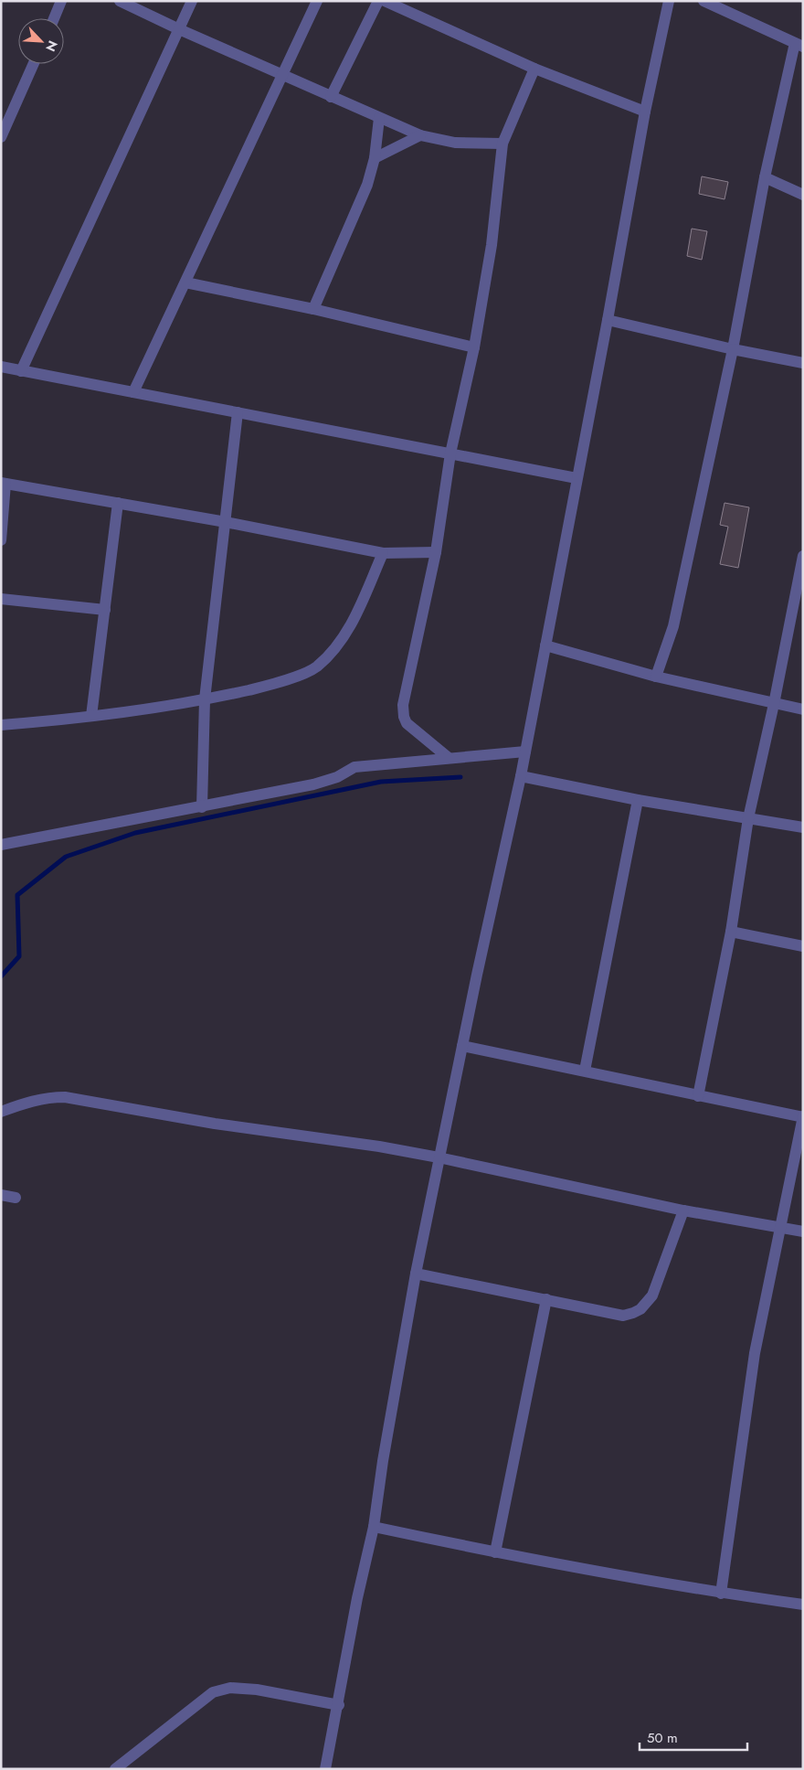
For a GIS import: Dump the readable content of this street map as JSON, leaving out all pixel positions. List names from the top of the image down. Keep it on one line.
{"scale_bar":"50 m","north":"bottom right"}
